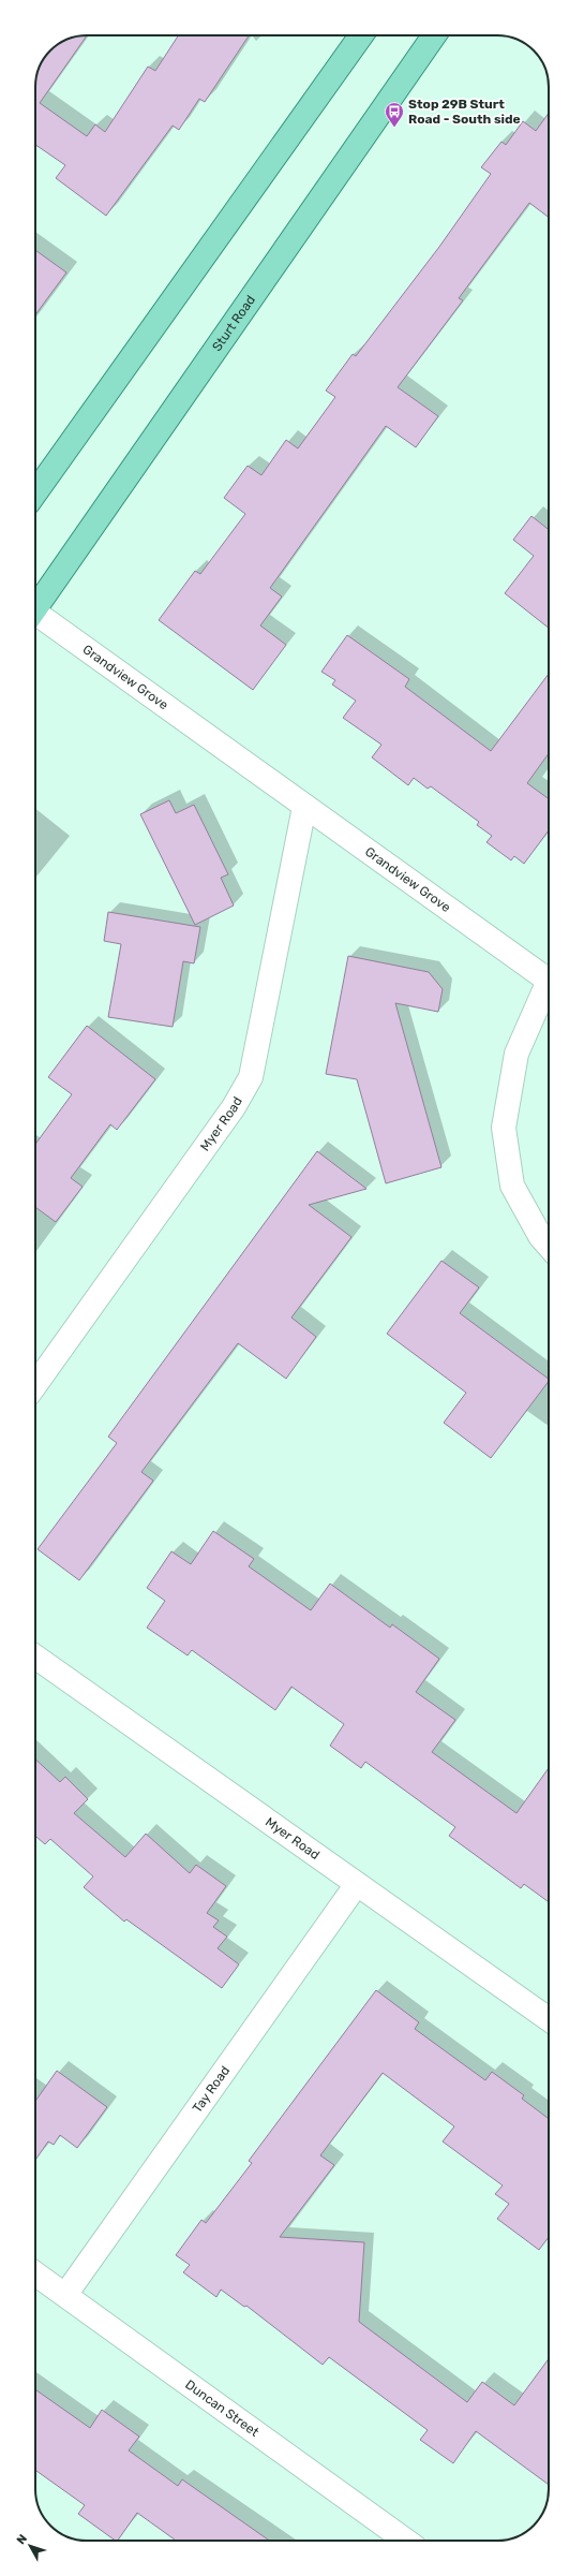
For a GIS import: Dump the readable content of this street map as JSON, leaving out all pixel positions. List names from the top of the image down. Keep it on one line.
{"streets":{"main road":["Sturt Road"],"street":["Grandview Grove","Myer Road","Tay Road","Duncan Street"]},"crossings":[["Grandview Grove","Myer Road"],["Myer Road","Tay Road"],["Tay Road","Duncan Street"]],"places":{"bus stop":["Stop 29B Sturt Road - South side"]},"north":"top left"}
